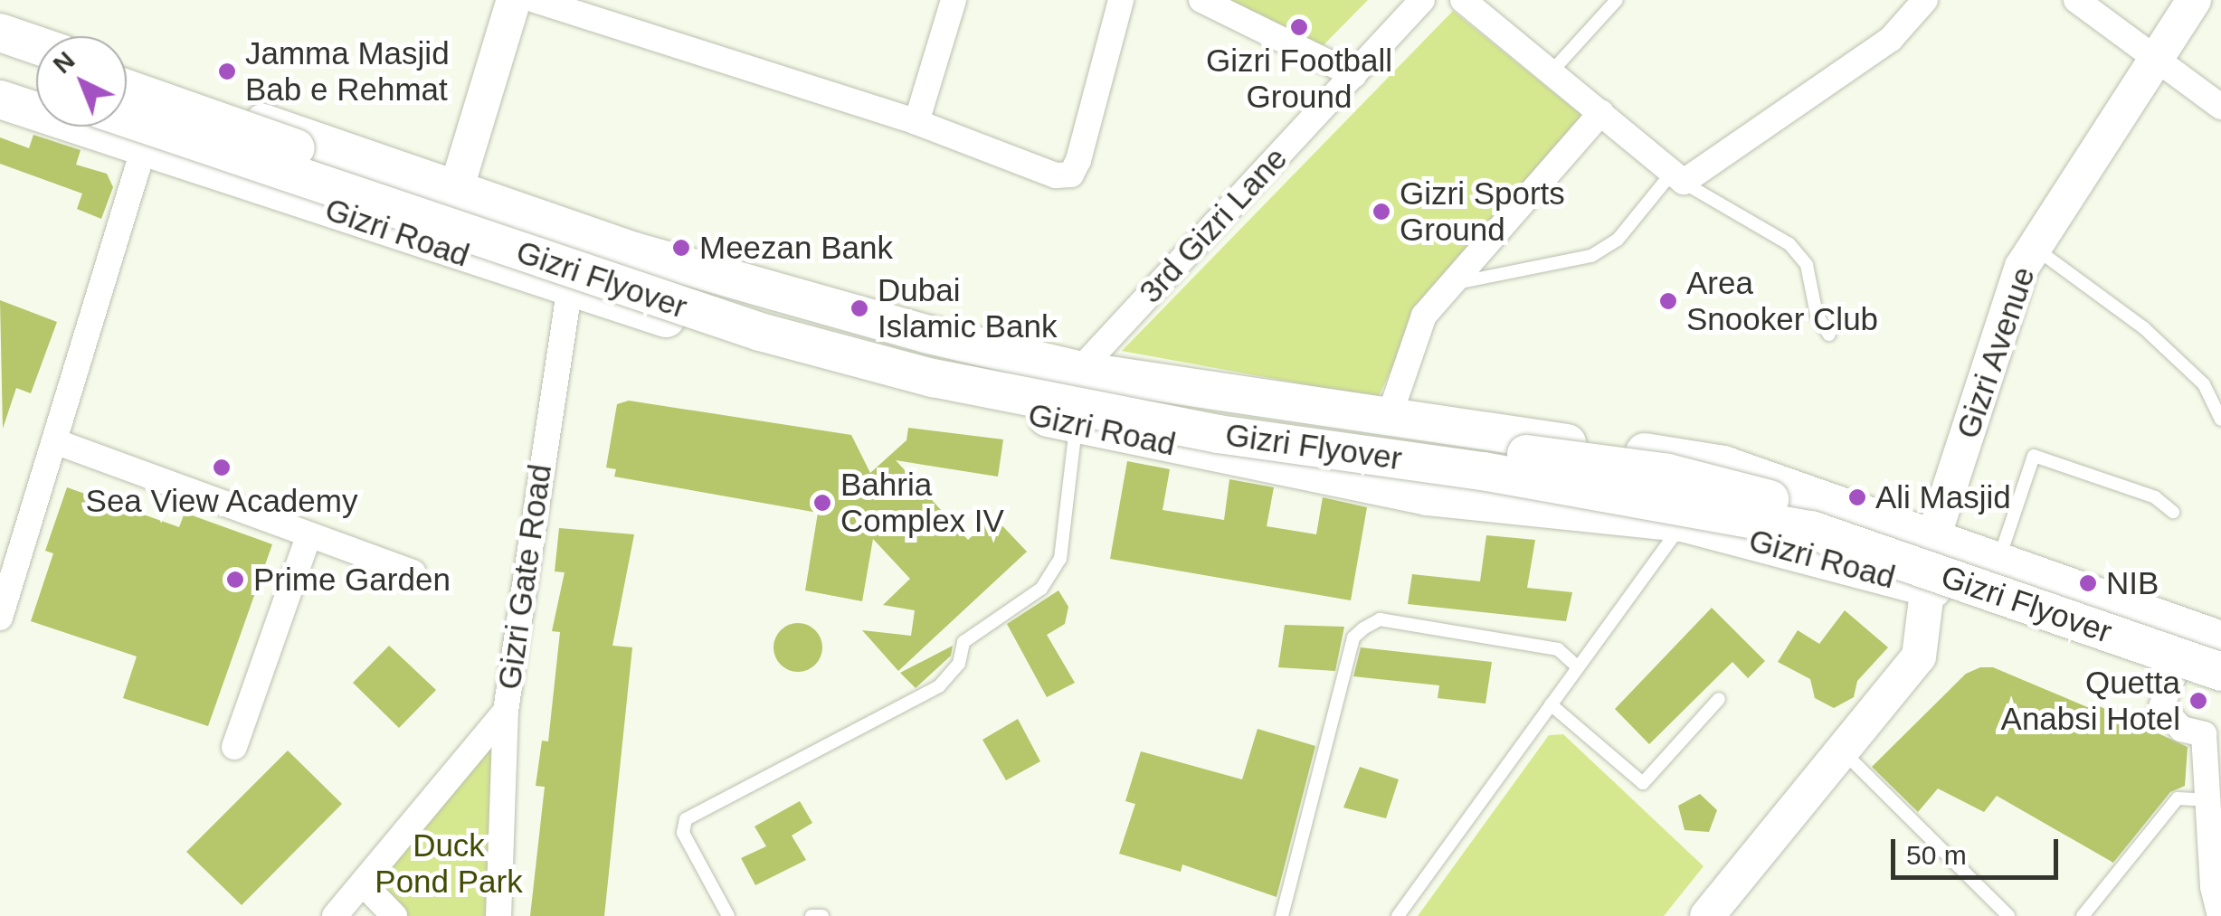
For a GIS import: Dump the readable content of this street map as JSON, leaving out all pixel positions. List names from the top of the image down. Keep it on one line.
{"streets":{"main road":["Gizri Road","Gizri Flyover"],"street":["3rd Gizri Lane","Gizri Avenue","Gizri Gate Road"]},"crossings":[["3rd Gizri Lane","Gizri Road"],["Gizri Road","Gizri Avenue"],["Gizri Road","Gizri Gate Road"]],"parks":["Duck Pond Park"],"places":["Gizri Football Ground","Jamma Masjid Bab e Rehmat","Gizri Sports Ground","Meezan Bank","Area Snooker Club","Dubai Islamic Bank","Sea View Academy","Ali Masjid","Bahria Complex IV","Prime Garden","NIB","Quetta Anabsi Hotel"],"scale_bar":"50 m","north":"top left"}
